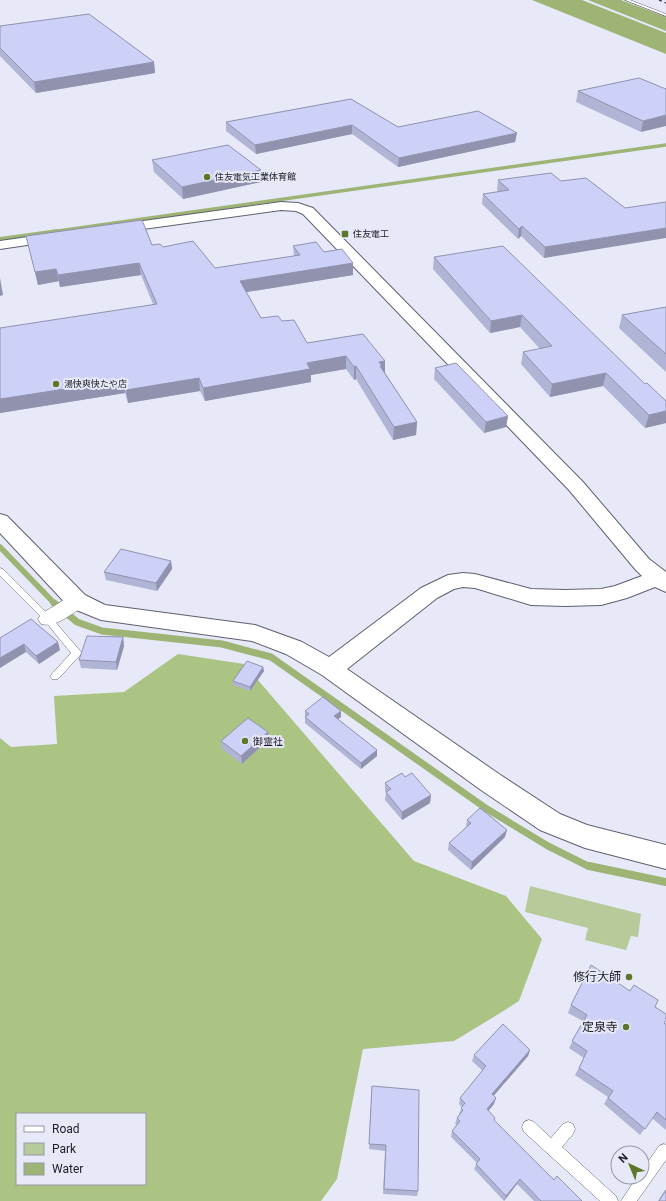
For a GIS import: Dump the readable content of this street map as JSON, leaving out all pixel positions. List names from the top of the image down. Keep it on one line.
{"places":{"other":["住友電気工業体育館","湯快爽快たや店","御霊社","修行大師","定泉寺"],"transit":["住友電工"]},"legend":["Road","Park","Water"],"north":"top left"}
